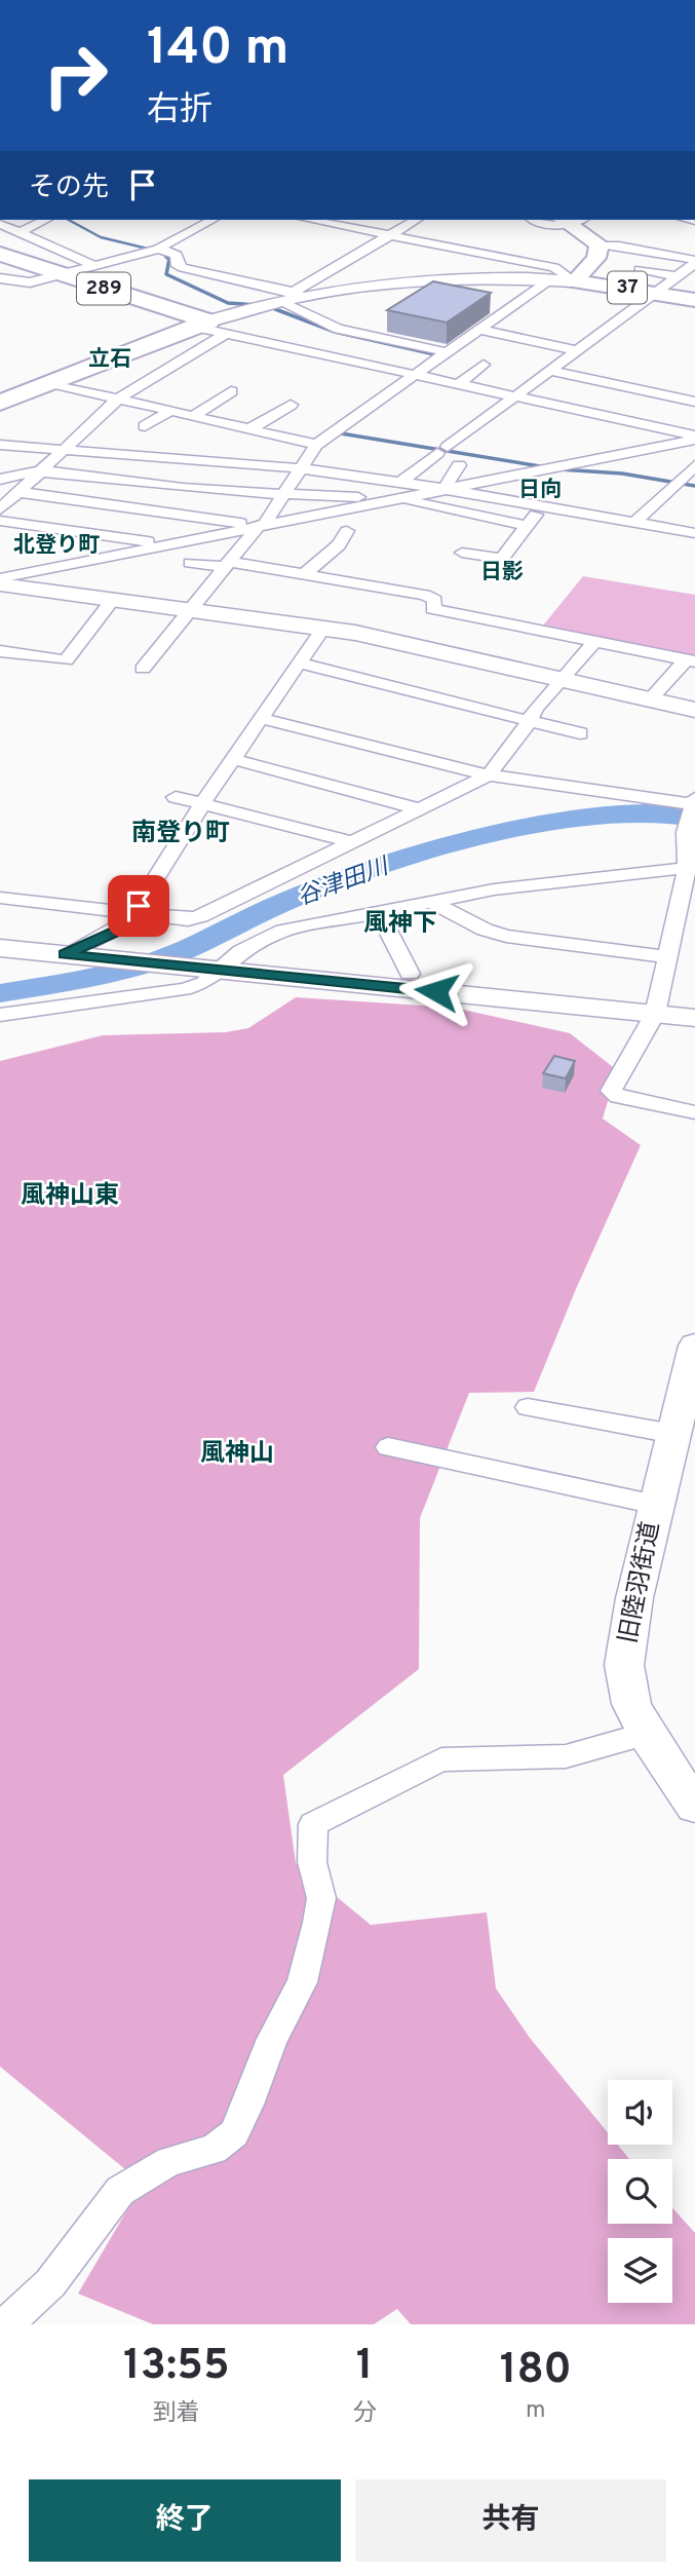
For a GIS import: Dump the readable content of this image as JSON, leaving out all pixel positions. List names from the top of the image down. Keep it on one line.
{"streets":{"highway":["289"],"main road":["37"],"street":["旧陸羽街道"]},"districts":["立石","日向","北登り町","日影","南登り町","風神下","風神山東","風神山"],"water":["谷津田川"],"page":{"turn":["140 m","右折"],"then":"その先","eta":["13:55","到着","1","分","180","m"],"buttons":["終了","共有"]}}
